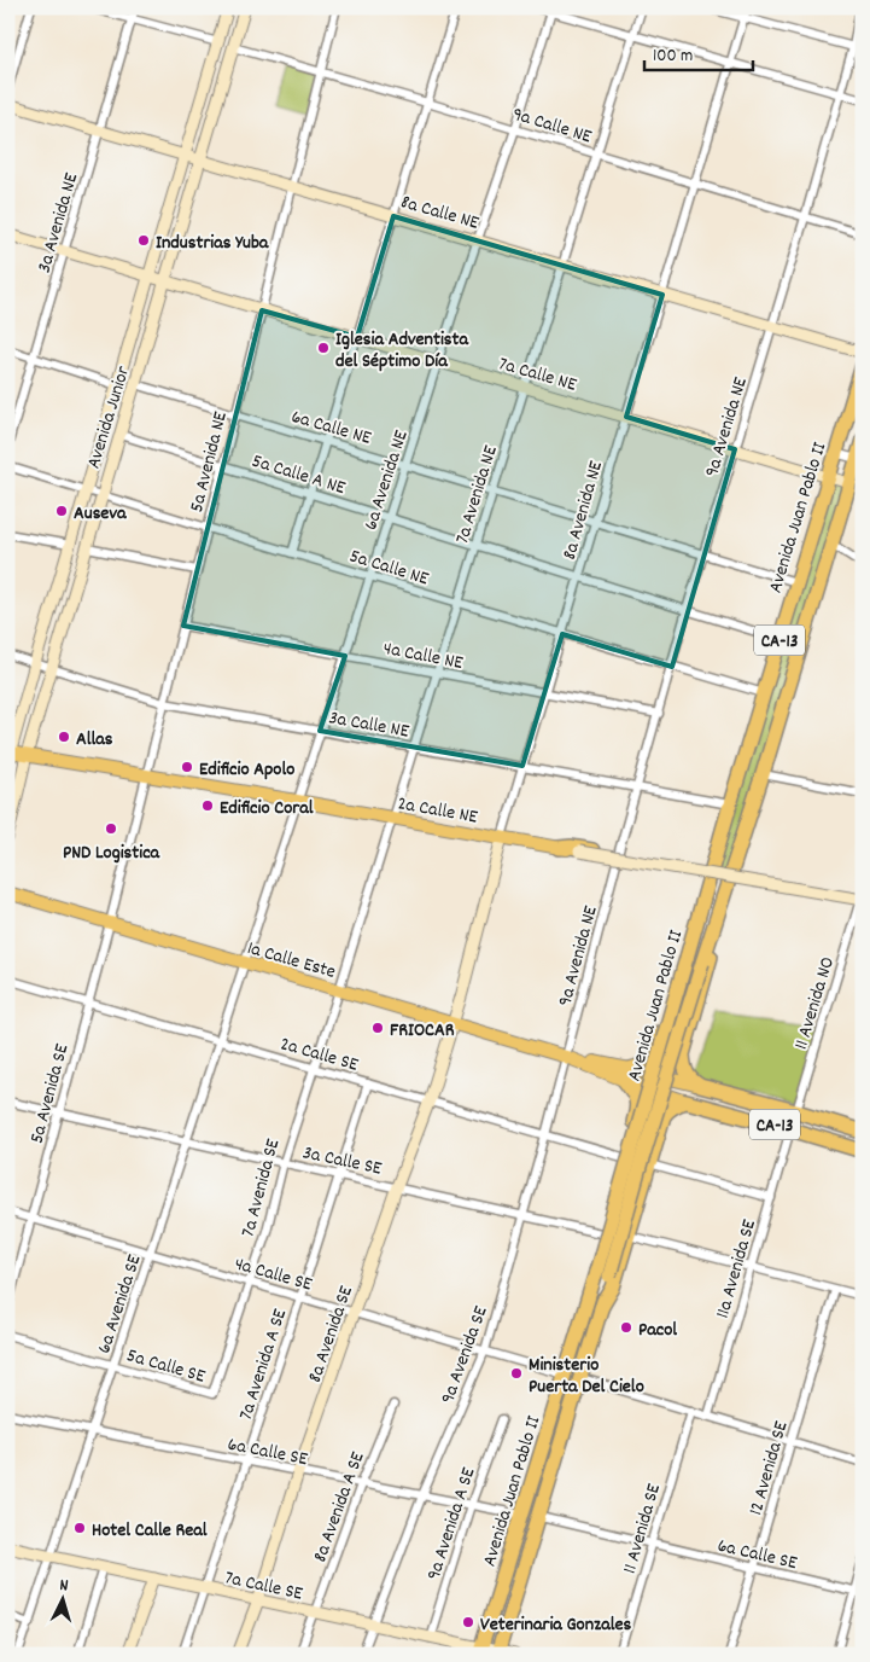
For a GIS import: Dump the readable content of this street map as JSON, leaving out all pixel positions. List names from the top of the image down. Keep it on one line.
{"streets":{"highway":["Avenida Juan Pablo II","CA-13"],"main road":["2a Calle NE","1a Calle Este"],"street":["9a Calle NE","8a Calle NE","3a Avenida NE","7a Calle NE","Avenida Junior","6a Calle NE","9a Avenida NE","5a Avenida NE","5a Calle A NE","6a Avenida NE","7a Avenida NE","8a Avenida NE","5a Calle NE","4a Calle NE","3a Calle NE","11 Avenida NO","2a Calle SE","5a Avenida SE","3a Calle SE","7a Avenida SE","11a Avenida SE","4a Calle SE","6a Avenida SE","8a Avenida SE","9a Avenida SE","5a Calle SE","7a Avenida A SE","6a Calle SE","12 Avenida SE","8a Avenida A SE","9a Avenida A SE","11 Avenida SE","7a Calle SE"]},"crossings":[["9a Calle NE","Avenida Junior"],["9a Calle NE","9a Avenida NE"],["9a Calle NE","5a Avenida NE"],["9a Calle NE","6a Avenida NE"],["9a Calle NE","7a Avenida NE"],["9a Calle NE","8a Avenida NE"],["8a Calle NE","3a Avenida NE"],["8a Calle NE","Avenida Junior"],["8a Calle NE","9a Avenida NE"],["8a Calle NE","5a Avenida NE"],["8a Calle NE","6a Avenida NE"],["8a Calle NE","7a Avenida NE"],["8a Calle NE","8a Avenida NE"],["3a Avenida NE","7a Calle NE"],["7a Calle NE","Avenida Junior"],["7a Calle NE","9a Avenida NE"],["7a Calle NE","5a Avenida NE"],["7a Calle NE","6a Avenida NE"],["7a Calle NE","7a Avenida NE"],["7a Calle NE","8a Avenida NE"],["7a Calle NE","Avenida Juan Pablo II"],["Avenida Junior","6a Calle NE"],["Avenida Junior","5a Calle A NE"],["Avenida Junior","5a Calle NE"],["Avenida Junior","3a Calle NE"],["Avenida Junior","2a Calle NE"],["6a Calle NE","9a Avenida NE"],["6a Calle NE","5a Avenida NE"],["6a Calle NE","6a Avenida NE"],["6a Calle NE","7a Avenida NE"],["6a Calle NE","8a Avenida NE"],["6a Calle NE","Avenida Juan Pablo II"],["9a Avenida NE","5a Calle A NE"],["9a Avenida NE","5a Calle NE"],["9a Avenida NE","4a Calle NE"],["9a Avenida NE","3a Calle NE"],["9a Avenida NE","1a Calle Este"],["9a Avenida NE","9a Avenida SE"],["5a Avenida NE","5a Calle A NE"],["5a Avenida NE","5a Calle NE"],["5a Avenida NE","4a Calle NE"],["5a Avenida NE","3a Calle NE"],["5a Avenida NE","2a Calle NE"],["5a Avenida NE","1a Calle Este"],["5a Avenida NE","5a Avenida SE"],["5a Calle A NE","6a Avenida NE"],["5a Calle A NE","7a Avenida NE"],["5a Calle A NE","8a Avenida NE"],["5a Calle A NE","Avenida Juan Pablo II"],["6a Avenida NE","5a Calle NE"],["6a Avenida NE","4a Calle NE"],["6a Avenida NE","3a Calle NE"],["6a Avenida NE","2a Calle NE"],["6a Avenida NE","1a Calle Este"],["6a Avenida NE","6a Avenida SE"],["7a Avenida NE","5a Calle NE"],["7a Avenida NE","4a Calle NE"],["7a Avenida NE","3a Calle NE"],["7a Avenida NE","2a Calle NE"],["7a Avenida NE","1a Calle Este"],["7a Avenida NE","7a Avenida SE"],["8a Avenida NE","5a Calle NE"],["8a Avenida NE","4a Calle NE"],["8a Avenida NE","3a Calle NE"],["8a Avenida NE","2a Calle NE"],["8a Avenida NE","1a Calle Este"],["8a Avenida NE","8a Avenida SE"],["Avenida Juan Pablo II","5a Calle NE"],["Avenida Juan Pablo II","3a Calle NE"],["Avenida Juan Pablo II","4a Calle SE"],["Avenida Juan Pablo II","6a Calle SE"],["Avenida Juan Pablo II","7a Calle SE"],["CA-13","1a Calle Este"],["CA-13","11 Avenida NO"],["CA-13","11a Avenida SE"],["2a Calle NE","11 Avenida NO"],["1a Calle Este","5a Avenida SE"],["1a Calle Este","7a Avenida SE"],["1a Calle Este","6a Avenida SE"],["1a Calle Este","8a Avenida SE"],["1a Calle Este","9a Avenida SE"],["2a Calle SE","5a Avenida SE"],["2a Calle SE","7a Avenida SE"],["2a Calle SE","6a Avenida SE"],["2a Calle SE","8a Avenida SE"],["2a Calle SE","9a Avenida SE"],["2a Calle SE","7a Avenida A SE"],["5a Avenida SE","3a Calle SE"],["5a Avenida SE","4a Calle SE"],["3a Calle SE","7a Avenida SE"],["3a Calle SE","6a Avenida SE"],["3a Calle SE","8a Avenida SE"],["3a Calle SE","9a Avenida SE"],["3a Calle SE","7a Avenida A SE"],["7a Avenida SE","4a Calle SE"],["7a Avenida SE","5a Calle SE"],["4a Calle SE","6a Avenida SE"],["4a Calle SE","8a Avenida SE"],["4a Calle SE","9a Avenida SE"],["4a Calle SE","7a Avenida A SE"],["6a Avenida SE","5a Calle SE"],["6a Avenida SE","6a Calle SE"],["6a Avenida SE","7a Calle SE"],["8a Avenida SE","6a Calle SE"],["8a Avenida SE","7a Calle SE"],["9a Avenida SE","6a Calle SE"],["9a Avenida SE","7a Calle SE"],["7a Avenida A SE","6a Calle SE"],["7a Avenida A SE","7a Calle SE"],["6a Calle SE","12 Avenida SE"],["6a Calle SE","8a Avenida A SE"],["6a Calle SE","9a Avenida A SE"],["6a Calle SE","11 Avenida SE"],["8a Avenida A SE","7a Calle SE"],["9a Avenida A SE","7a Calle SE"]],"places":["Industrias Yuba","Iglesia Adventista del Séptimo Día","Auseva","Allas","Edificio Apolo","Edificio Coral","PND Logistica","FRIOCAR","Pacol","Ministerio Puerta Del Cielo","Hotel Calle Real","Veterinaria Gonzales"],"scale_bar":"100 m","north":"top"}
